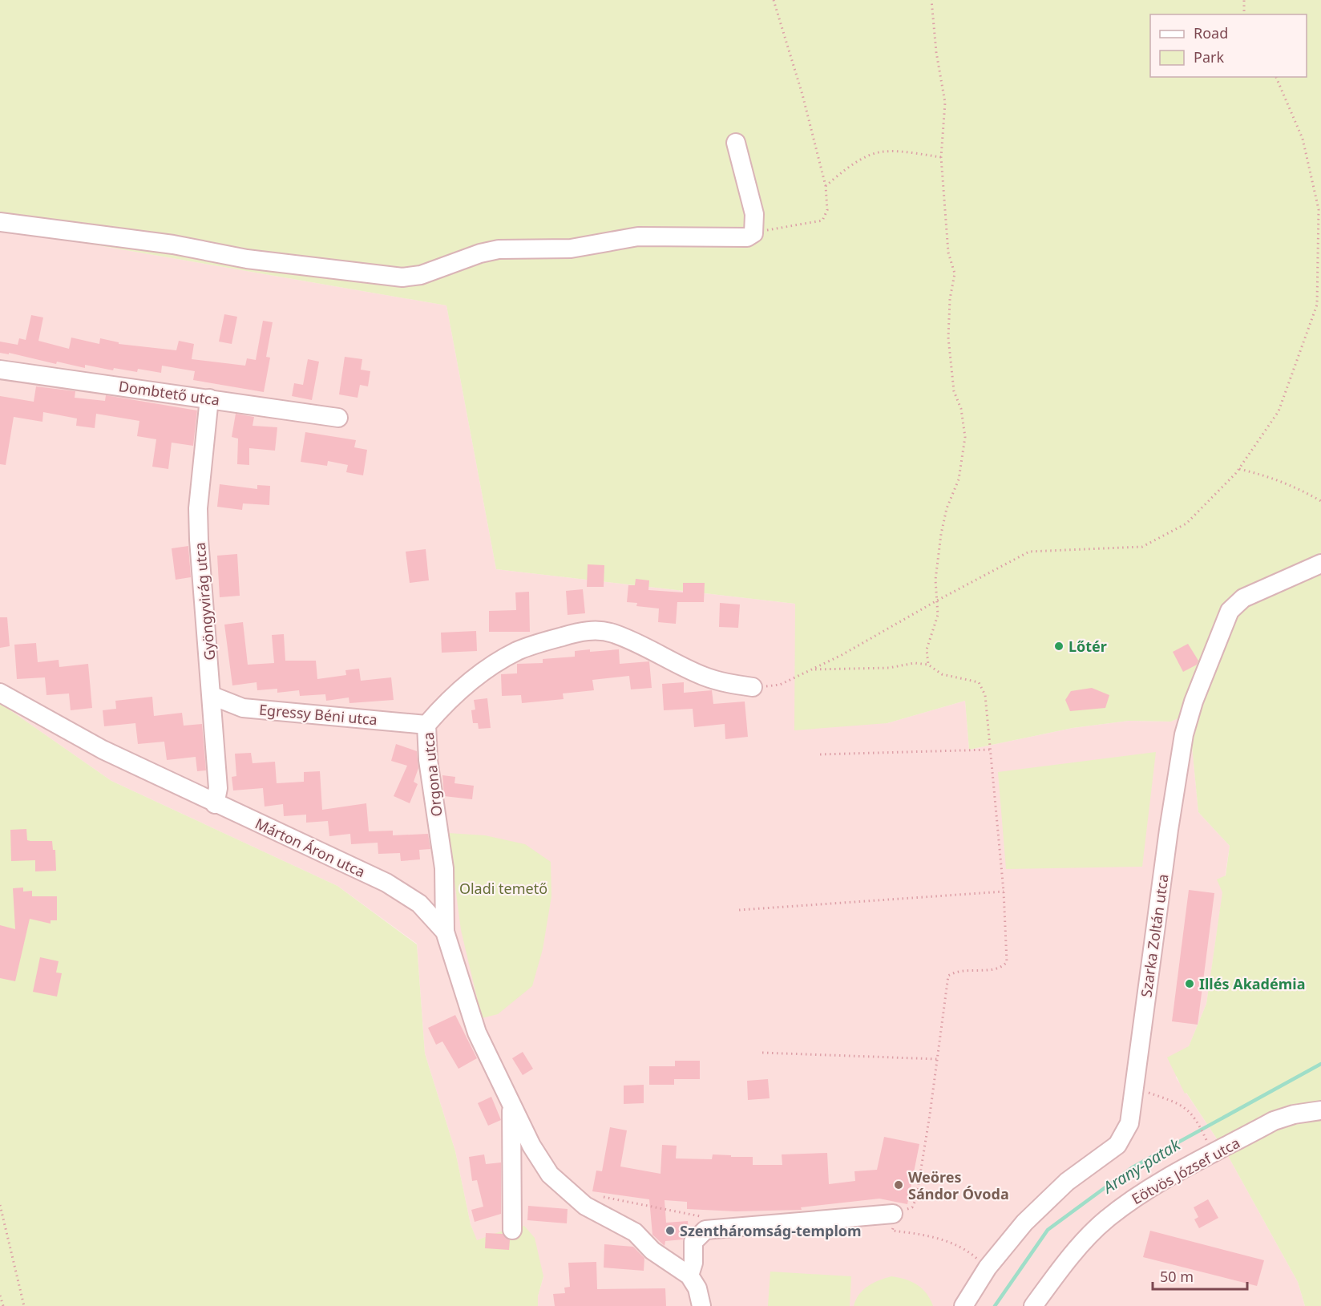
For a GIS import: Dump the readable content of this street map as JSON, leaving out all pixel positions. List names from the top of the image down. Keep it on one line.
{"streets":{"street":["Dombtető utca","Gyöngyvirág utca","Egressy Béni utca","Orgona utca","Márton Áron utca","Szarka Zoltán utca","Eötvös József utca"]},"crossings":[["Dombtető utca","Gyöngyvirág utca"],["Gyöngyvirág utca","Egressy Béni utca"],["Gyöngyvirág utca","Márton Áron utca"],["Egressy Béni utca","Orgona utca"],["Orgona utca","Márton Áron utca"]],"water":["Arany-patak"],"parks":["Oladi temető"],"places":["Lőtér","Illés Akadémia","Weöres Sándor Óvoda","Szentháromság-templom"],"legend":["Road","Park"],"scale_bar":"50 m"}
